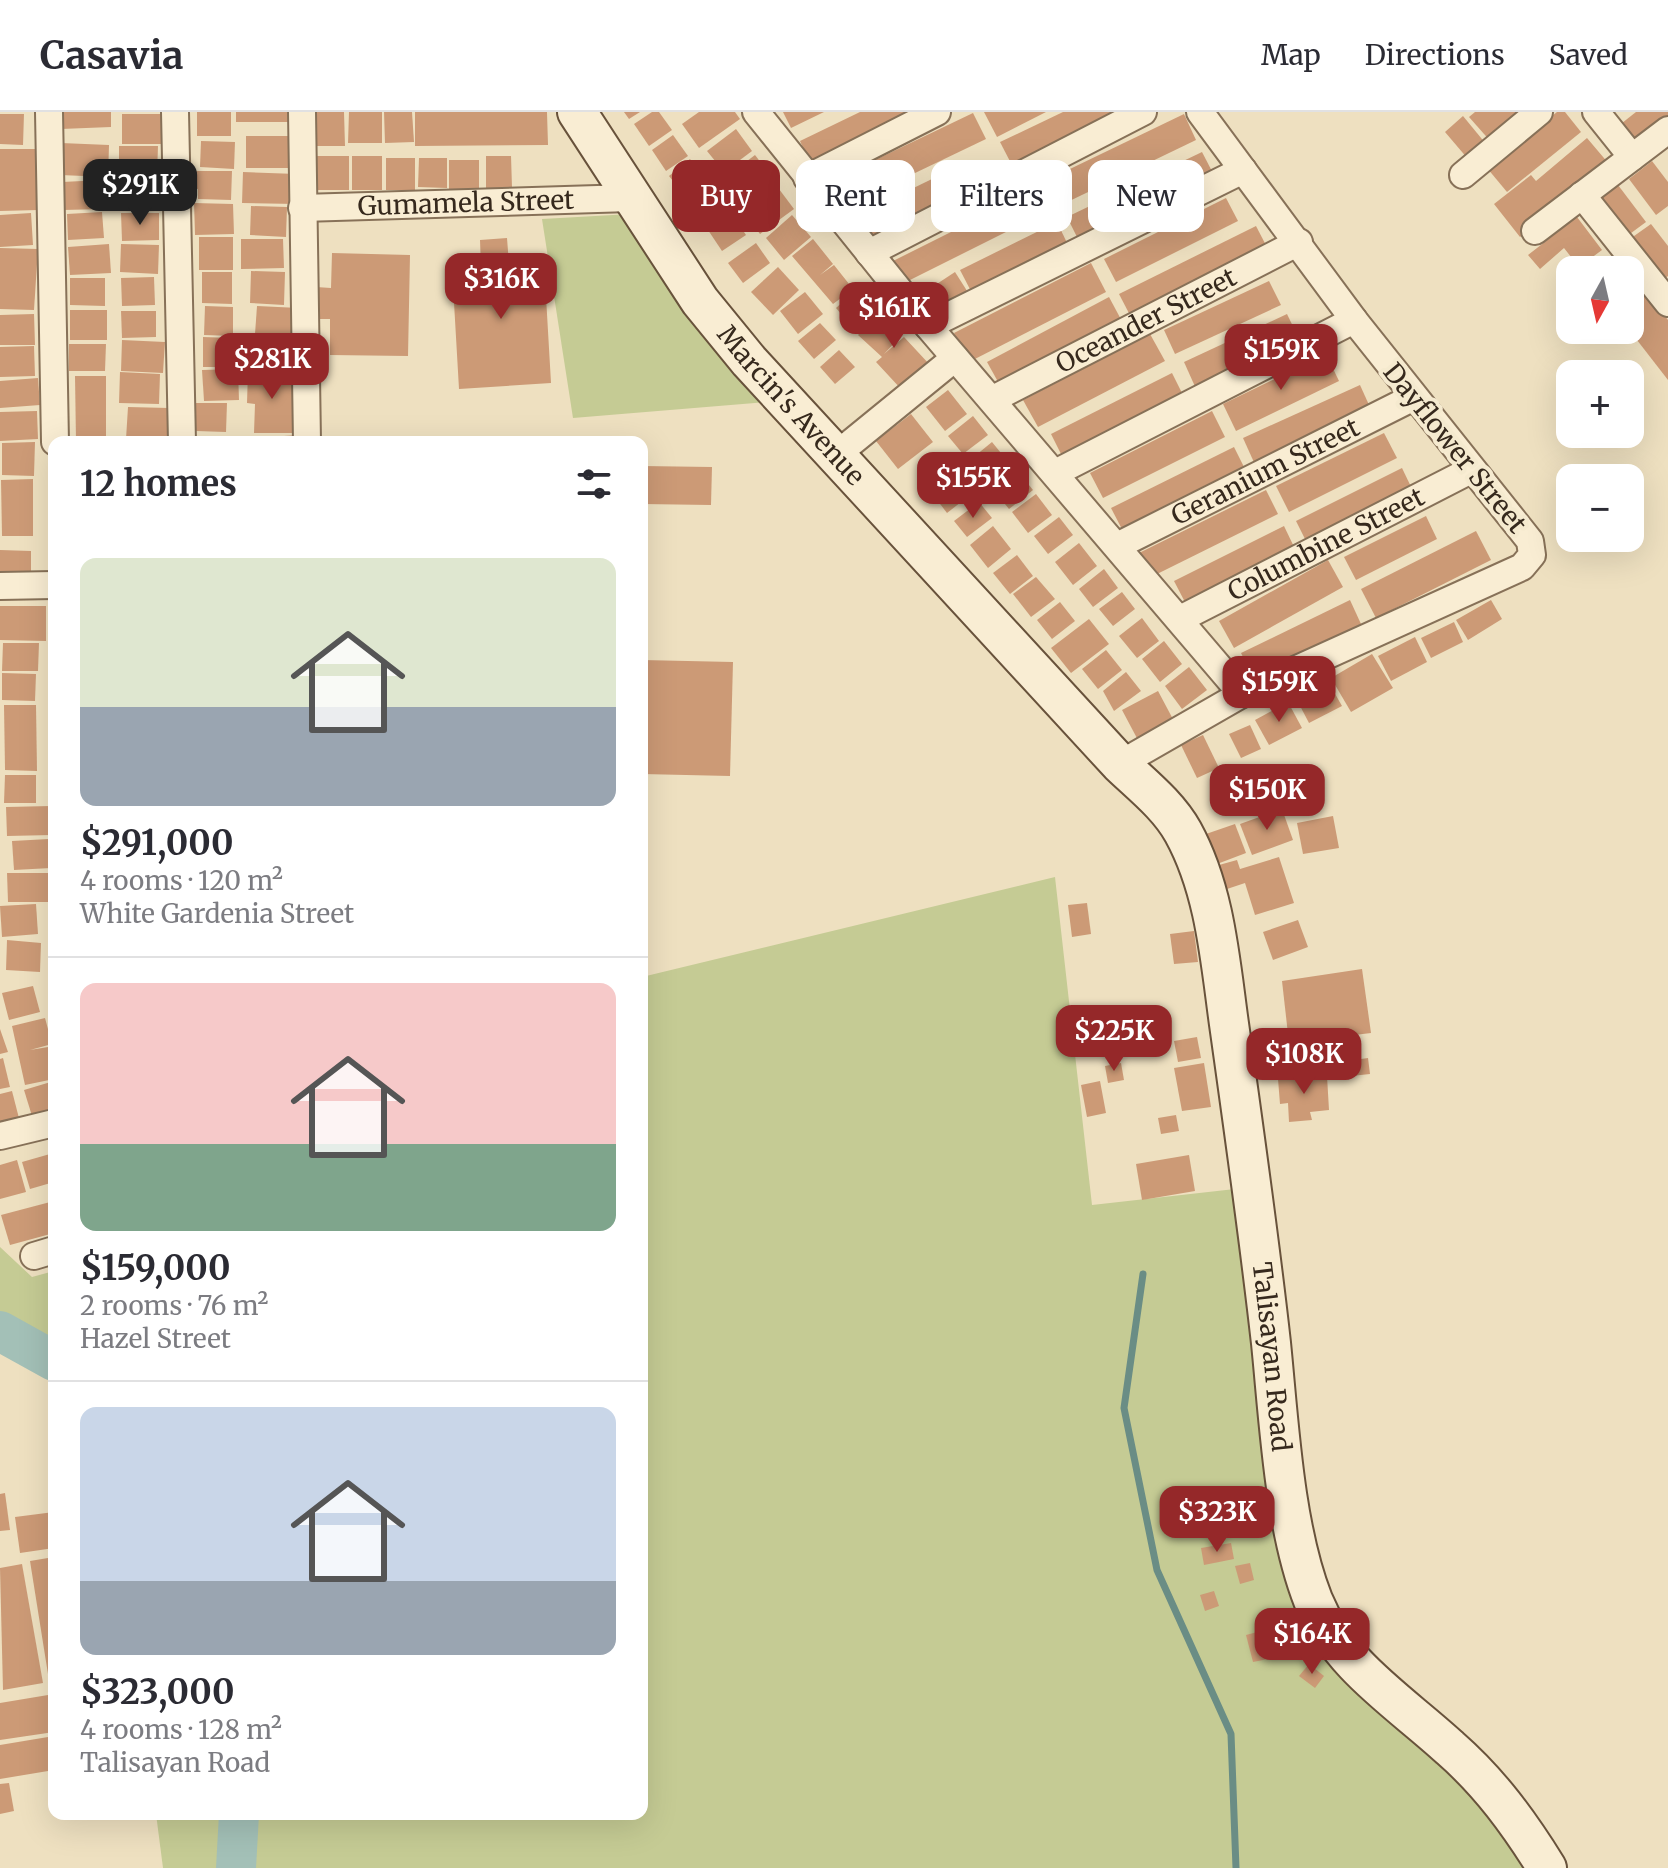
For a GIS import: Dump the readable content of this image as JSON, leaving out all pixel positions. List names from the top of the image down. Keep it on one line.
{"streets":{"main road":["Marcin's Avenue","Talisayan Road"],"street":["Gumamela Street","Oceander Street","Dayflower Street","Geranium Street","Columbine Street"]},"crossings":[["Gumamela Street","Marcin's Avenue"],["Oceander Street","Dayflower Street"],["Marcin's Avenue","Talisayan Road"],["Dayflower Street","Geranium Street"],["Dayflower Street","Columbine Street"]],"north":"bottom","page":{"header":"Casavia","nav":["Map","Directions","Saved"],"price":["$291K","$316K","$161K","$159K","$281K","$155K","$159K","$150K","$225K","$108K","$323K","$164K"],"chip":["Buy","Rent","Filters","New"],"map_buttons":["+","−"],"heading":"12 homes","list":[{"name":"$291,000","note":"4 rooms · 120 m² · White Gardenia Street"},{"name":"$159,000","note":"2 rooms · 76 m² · Hazel Street"},{"name":"$323,000","note":"4 rooms · 128 m² · Talisayan Road"}]}}
